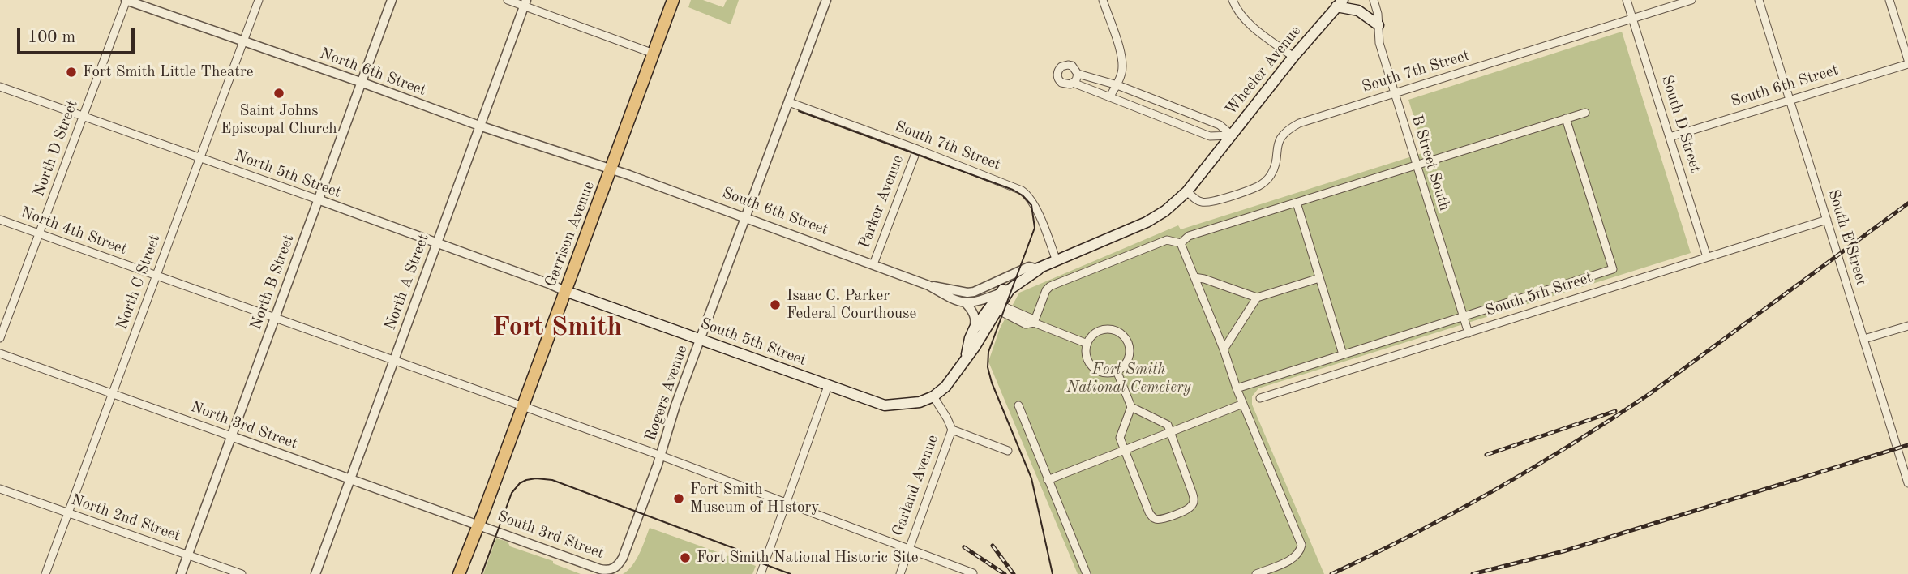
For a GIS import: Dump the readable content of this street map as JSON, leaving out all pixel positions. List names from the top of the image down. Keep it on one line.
{"streets":{"main road":["Wheeler Avenue","South 6th Street","Garrison Avenue","South 5th Street"],"street":["South 7th Street","North 6th Street","South D Street","North D Street","B Street South","North 5th Street","Parker Avenue","North 4th Street","South E Street","North C Street","North B Street","North A Street","Rogers Avenue","North 3rd Street","Garland Avenue","North 2nd Street","South 3rd Street"]},"crossings":[["Wheeler Avenue","South 7th Street"],["Wheeler Avenue","South 6th Street"],["South 7th Street","South 6th Street"],["South 7th Street","South D Street"],["South 7th Street","B Street South"],["South 7th Street","Parker Avenue"],["South 7th Street","Rogers Avenue"],["North 6th Street","South 6th Street"],["North 6th Street","North D Street"],["North 6th Street","Garrison Avenue"],["North 6th Street","North C Street"],["North 6th Street","North B Street"],["North 6th Street","North A Street"],["South 6th Street","South D Street"],["South 6th Street","Parker Avenue"],["South 6th Street","Garrison Avenue"],["South 6th Street","South E Street"],["South 6th Street","Rogers Avenue"],["South D Street","South 5th Street"],["North D Street","North 5th Street"],["North D Street","North 4th Street"],["B Street South","South 5th Street"],["North 5th Street","Garrison Avenue"],["North 5th Street","North C Street"],["North 5th Street","North B Street"],["North 5th Street","North A Street"],["North 5th Street","South 5th Street"],["North 4th Street","Garrison Avenue"],["North 4th Street","North C Street"],["North 4th Street","North B Street"],["North 4th Street","North A Street"],["North 4th Street","Rogers Avenue"],["North 4th Street","Garland Avenue"],["Garrison Avenue","South 5th Street"],["Garrison Avenue","North 3rd Street"],["Garrison Avenue","South 3rd Street"],["South E Street","South 5th Street"],["North C Street","North 3rd Street"],["North C Street","North 2nd Street"],["North B Street","North 3rd Street"],["North B Street","North 2nd Street"],["North A Street","North 3rd Street"],["South 5th Street","Rogers Avenue"],["South 5th Street","Garland Avenue"],["Rogers Avenue","South 3rd Street"],["North 3rd Street","South 3rd Street"]],"districts":["Fort Smith"],"parks":["Fort Smith National Cemetery"],"places":["Fort Smith Little Theatre","Saint Johns Episcopal Church","Isaac C. Parker Federal Courthouse","Fort Smith Museum of HIstory","Fort Smith National Historic Site"],"scale_bar":"100 m"}
